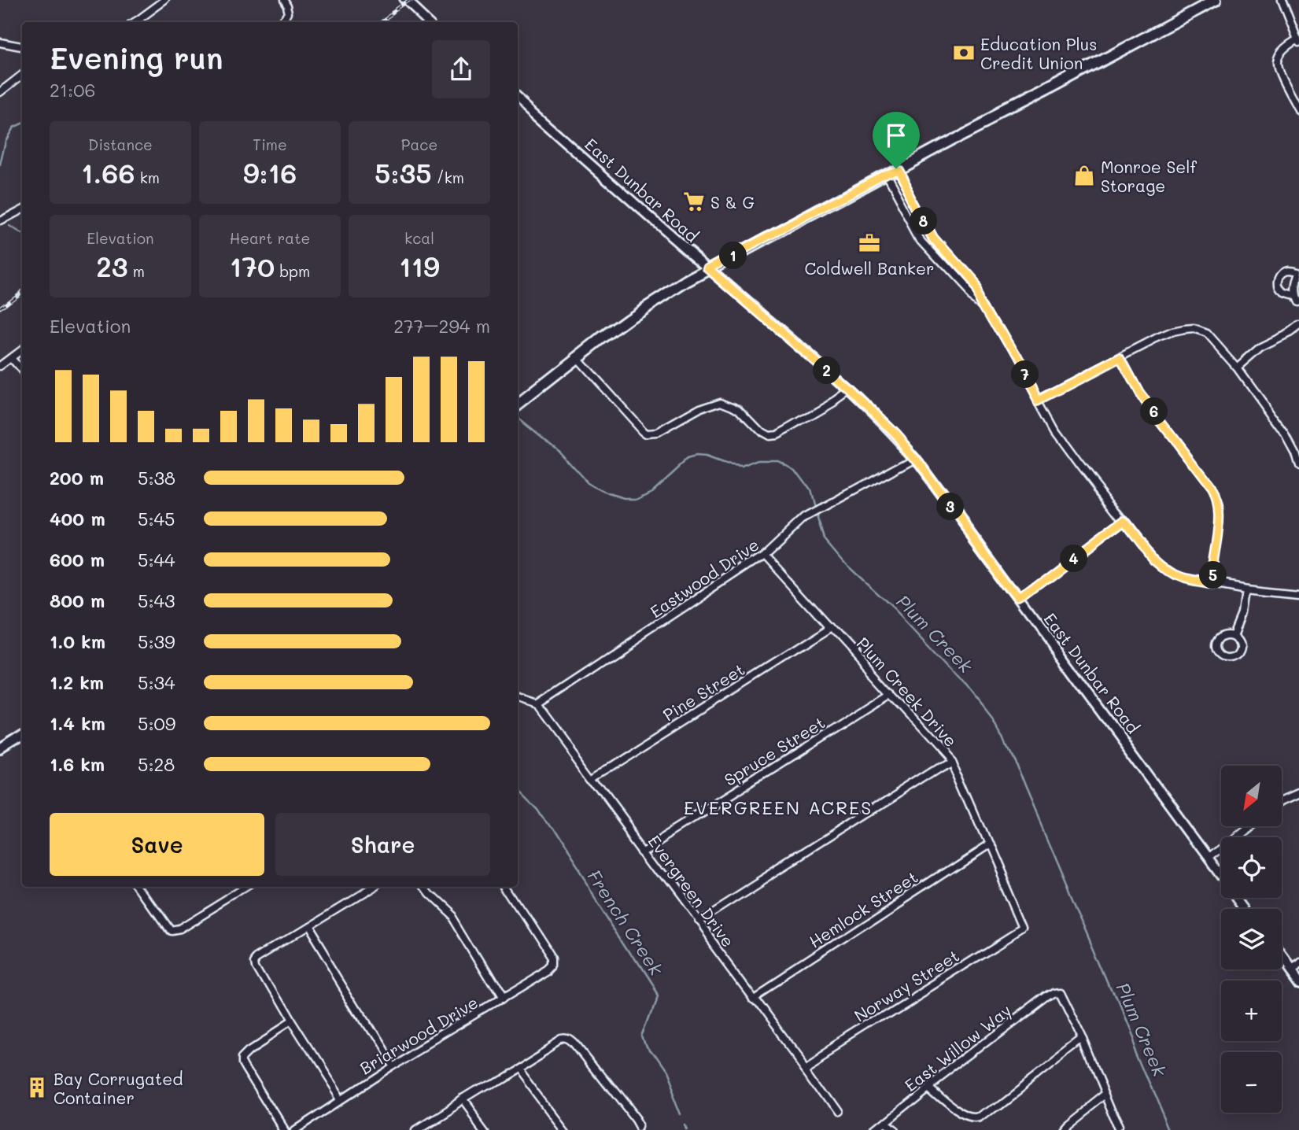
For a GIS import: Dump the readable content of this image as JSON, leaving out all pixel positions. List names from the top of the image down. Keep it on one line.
{"streets":{"street":["East Dunbar Road","Eastwood Drive","Pine Street","Plum Creek Drive","Spruce Street","Evergreen Drive","Hemlock Street","Norway Street","Briarwood Drive","East Willow Way"]},"crossings":[["East Dunbar Road","Eastwood Drive"],["Eastwood Drive","Plum Creek Drive"],["Eastwood Drive","Evergreen Drive"],["Pine Street","Plum Creek Drive"],["Pine Street","Evergreen Drive"],["Plum Creek Drive","Spruce Street"],["Plum Creek Drive","Hemlock Street"],["Plum Creek Drive","Norway Street"],["Spruce Street","Evergreen Drive"],["Evergreen Drive","Hemlock Street"],["Evergreen Drive","Norway Street"]],"districts":["EVERGREEN ACRES"],"water":["Plum Creek","French Creek"],"places":{"bank":["Education Plus Credit Union"],"shop":["Monroe Self Storage"],"supermarket":["S & G"],"office":["Coldwell Banker"],"building":["Bay Corrugated Container"]},"north":"bottom left","page":{"heading":["Evening run","21:06"],"stats":[["Distance","1.66 km"],["Time","9:16"],["Pace","5:35 /km"],["Elevation","23 m"],["Heart rate","170 bpm"],["kcal","119"]],"pins":["8","1","2","7","6","3","4","5"],"chart":["Elevation","277–294 m"],"list":[{"name":"200 m","note":"5:38"},{"name":"400 m","note":"5:45"},{"name":"600 m","note":"5:44"},{"name":"800 m","note":"5:43"},{"name":"1.0 km","note":"5:39"},{"name":"1.2 km","note":"5:34"},{"name":"1.4 km","note":"5:09"},{"name":"1.6 km","note":"5:28"}],"map_buttons":["+","−"],"buttons":["Save","Share"]}}
